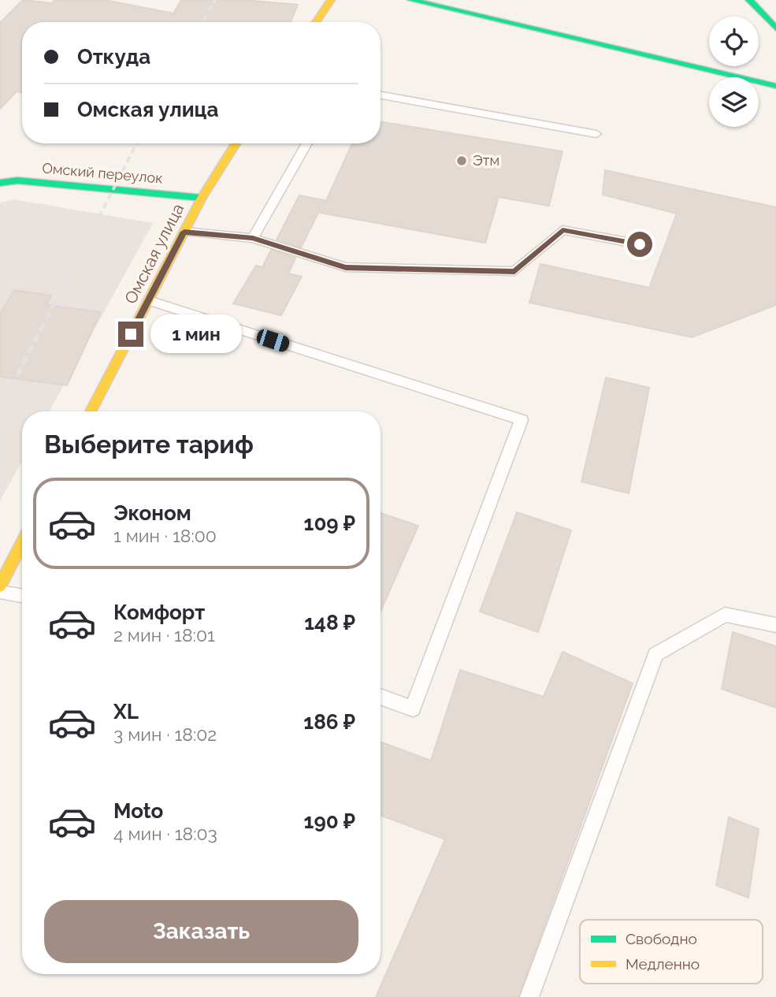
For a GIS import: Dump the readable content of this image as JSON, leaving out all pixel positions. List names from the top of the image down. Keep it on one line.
{"streets":{"main road":["Омский переулок","Омская улица"]},"crossings":[["Омский переулок","Омская улица"]],"places":["Этм"],"legend":["Свободно","Медленно"],"page":{"banner":["Откуда","Омская улица"],"bubble":"1 мин","heading":"Выберите тариф","list":[{"name":"Эконом","note":"1 мин · 18:00","value":"109 ₽"},{"name":"Комфорт","note":"2 мин · 18:01","value":"148 ₽"},{"name":"XL","note":"3 мин · 18:02","value":"186 ₽"},{"name":"Moto","note":"4 мин · 18:03","value":"190 ₽"}],"buttons":"Заказать"}}
